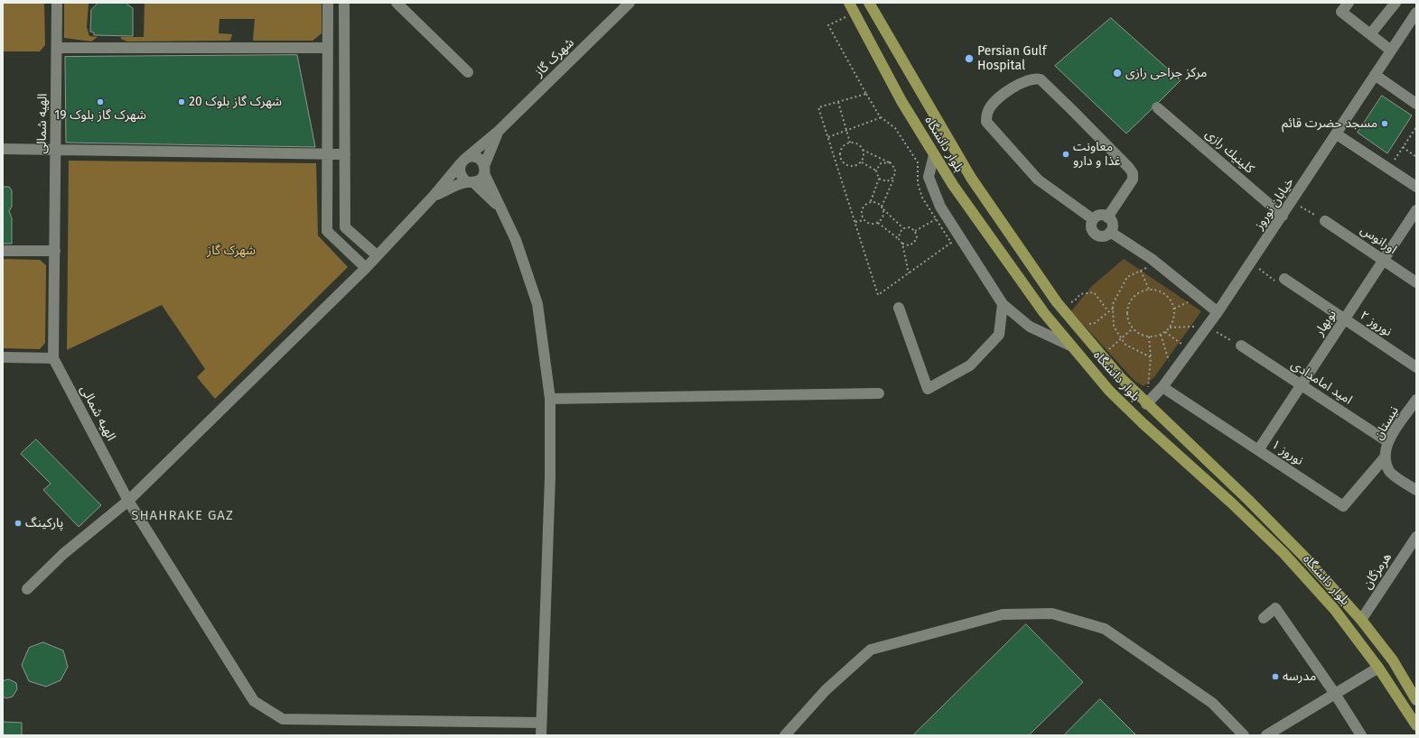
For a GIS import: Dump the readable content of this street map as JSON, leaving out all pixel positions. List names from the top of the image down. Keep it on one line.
{"streets":{"main road":["بلوار دانشگاه"],"street":["شهرک گاز","الهیه شمالی","كلينيك رازی","خیابان نوروز","اورانوس","نوبهار","نوروز ۲","امید امامدادی","نیستان","نوروز ۱","هرمزگان"]},"crossings":[["بلوار دانشگاه","خیابان نوروز"],["بلوار دانشگاه","هرمزگان"],["كلينيك رازی","خیابان نوروز"],["خیابان نوروز","نوروز ۱"],["اورانوس","نوبهار"],["نوبهار","نوروز ۲"],["نوبهار","امید امامدادی"],["نوبهار","نوروز ۱"],["امید امامدادی","نیستان"],["نیستان","نوروز ۱"]],"districts":["SHAHRAKE GAZ"],"parks":["شهرک گاز"],"places":["Persian Gulf Hospital","مرکز جراحی رازی","شهرک گاز بلوک 19","شهرک گاز بلوک 20","مسجد حضرت قائم","معاونت غذا و دارو","پارکینگ","مدرسه"]}
